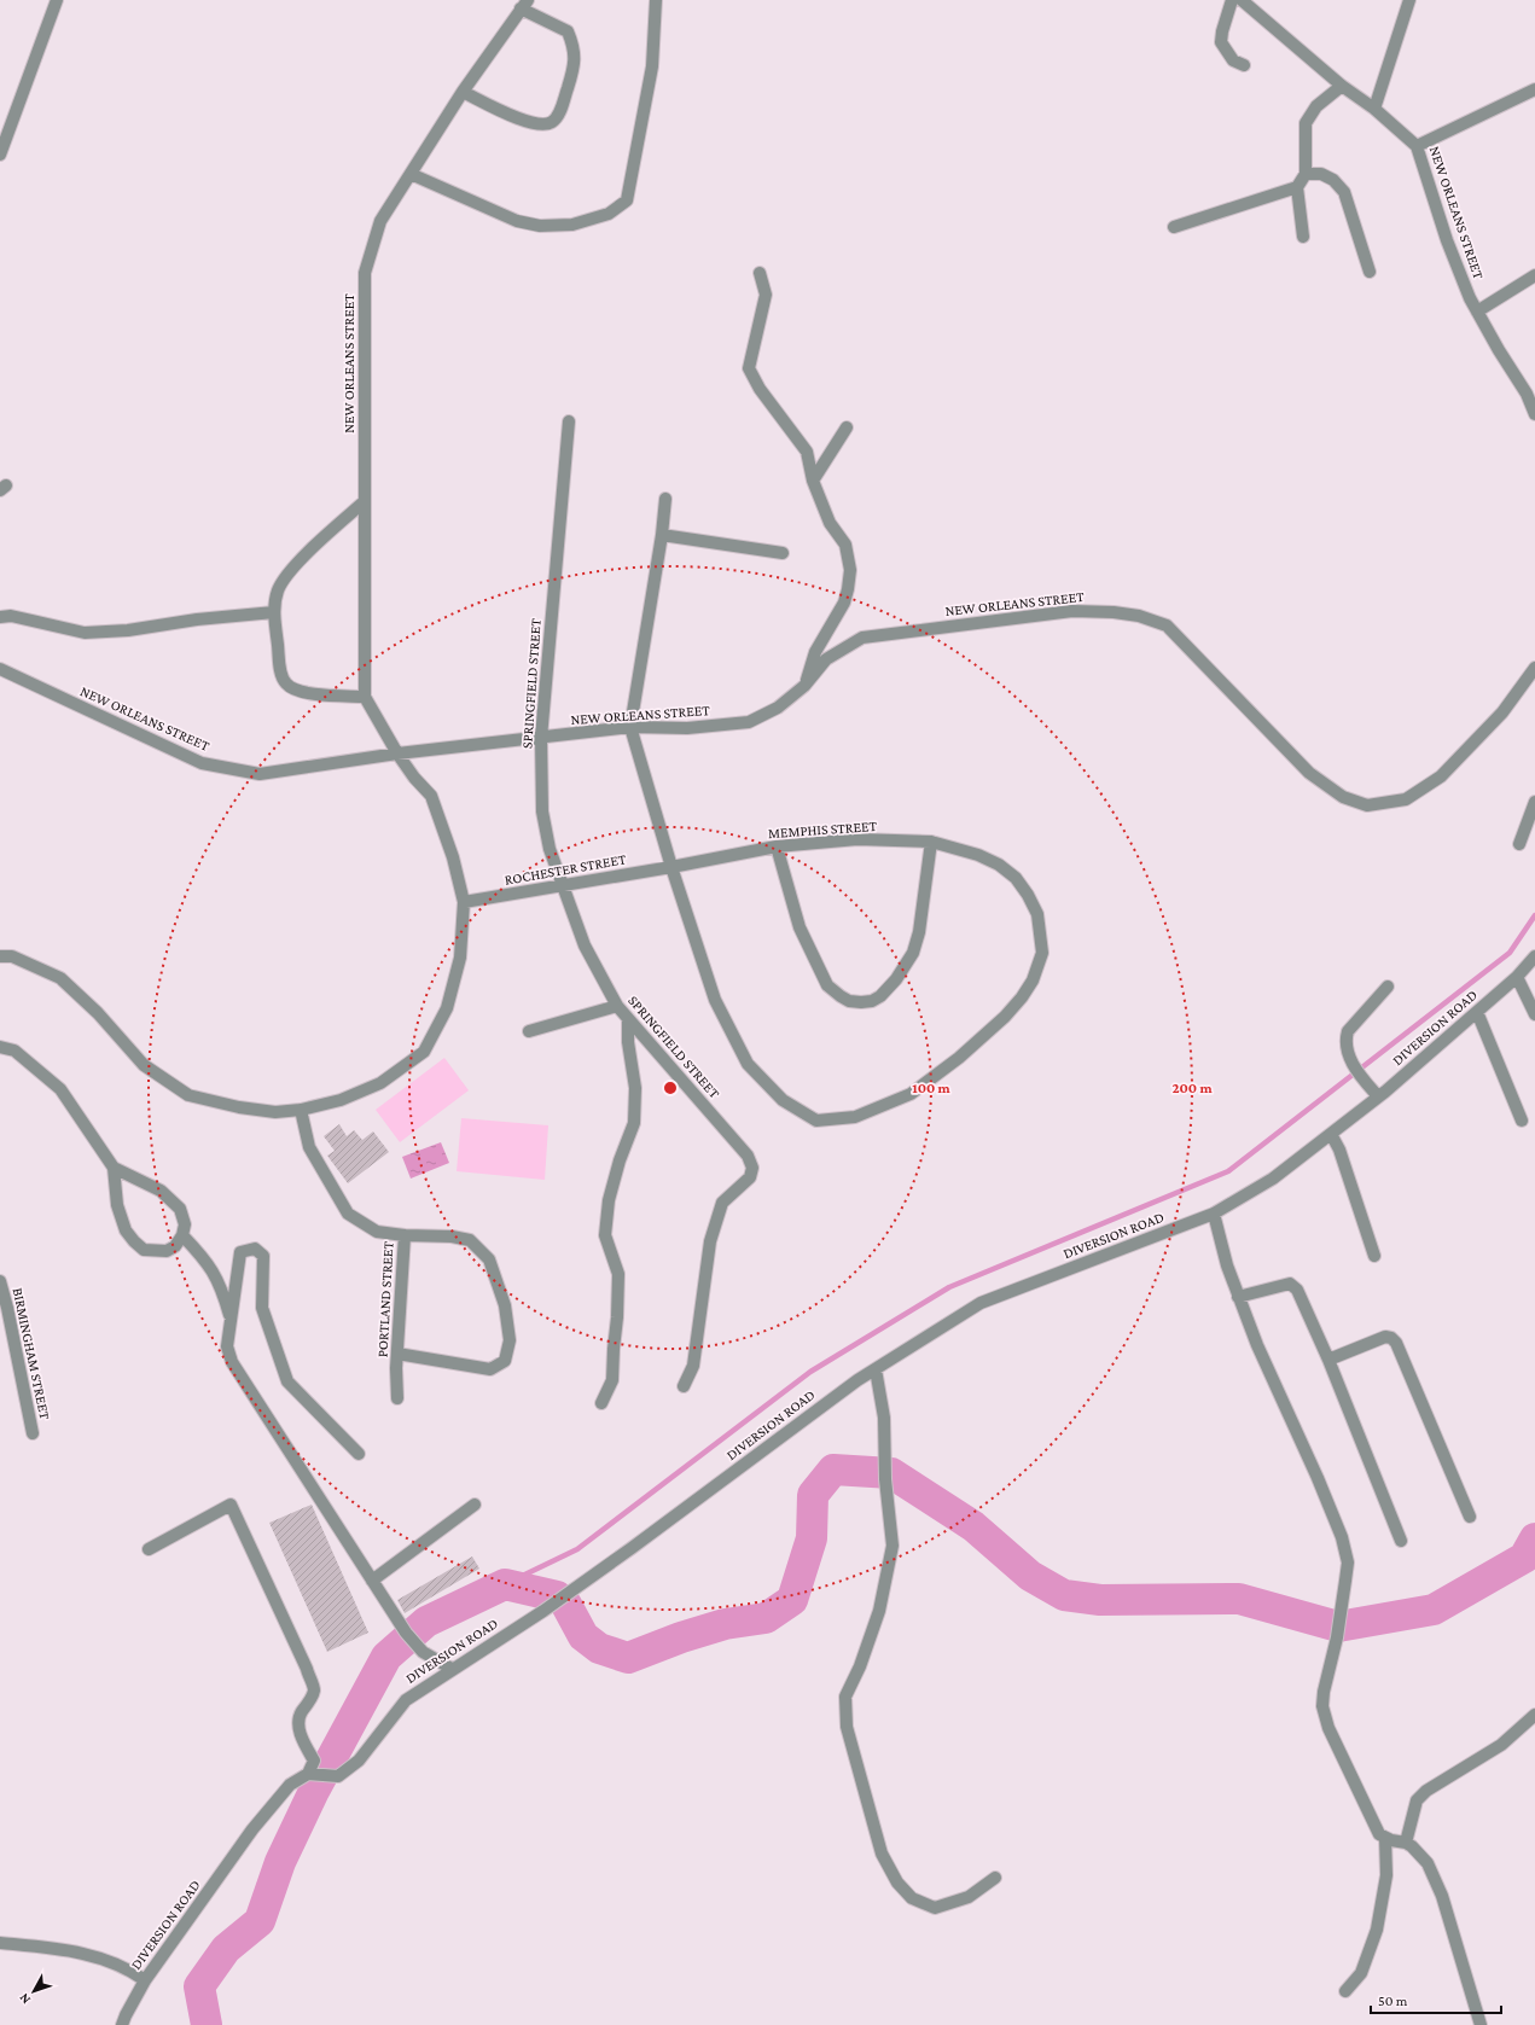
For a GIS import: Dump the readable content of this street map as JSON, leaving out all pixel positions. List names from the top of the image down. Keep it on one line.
{"streets":{"street":["NEW ORLEANS STREET","SPRINGFIELD STREET","MEMPHIS STREET","ROCHESTER STREET","DIVERSION ROAD","PORTLAND STREET","BIRMINGHAM STREET"]},"crossings":[["NEW ORLEANS STREET","SPRINGFIELD STREET"],["NEW ORLEANS STREET","MEMPHIS STREET"],["NEW ORLEANS STREET","ROCHESTER STREET"],["NEW ORLEANS STREET","PORTLAND STREET"],["SPRINGFIELD STREET","ROCHESTER STREET"],["MEMPHIS STREET","ROCHESTER STREET"]],"scale_bar":"50 m","north":"bottom left","rings":["100 m","200 m"]}
